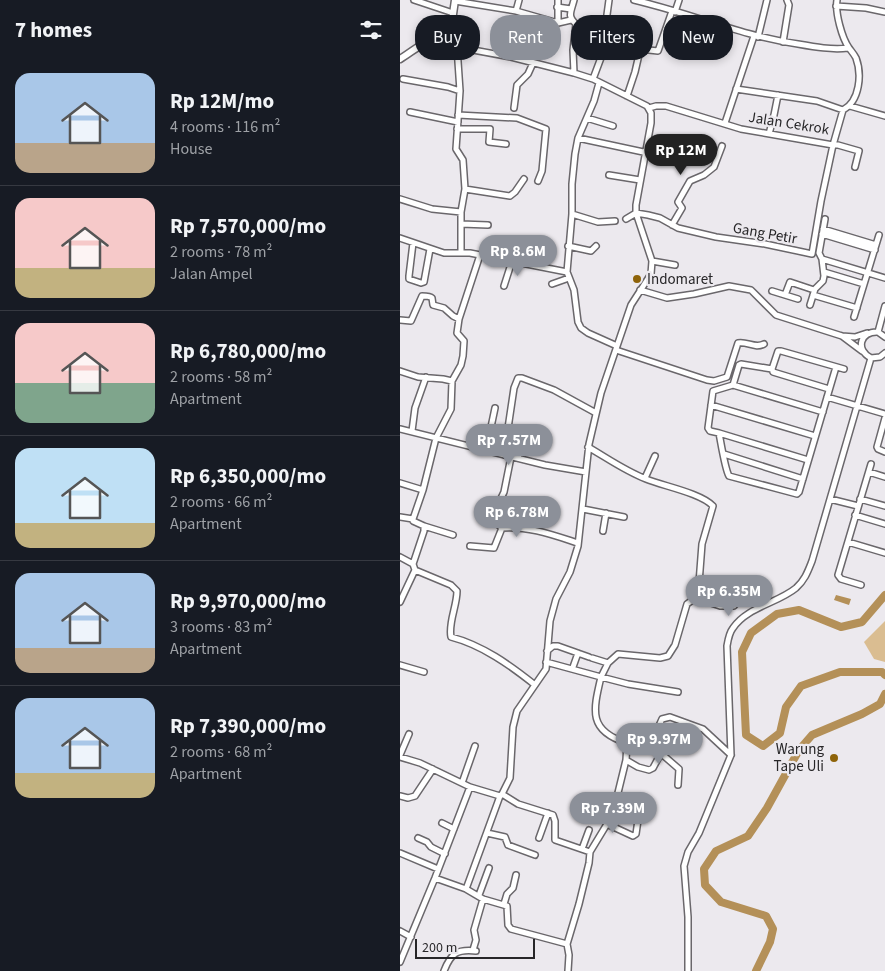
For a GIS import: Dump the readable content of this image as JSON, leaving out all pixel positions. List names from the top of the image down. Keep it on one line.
{"streets":{"street":["Jalan Cekrok","Gang Petir"]},"crossings":[["Jalan Cekrok","Gang Petir"]],"places":["Indomaret","Warung Tape Uli"],"scale_bar":"200 m","page":{"heading":"7 homes","chip":["Buy","Rent","Filters","New"],"list":[{"name":"Rp 12M/mo","note":"4 rooms · 116 m² · House"},{"name":"Rp 7,570,000/mo","note":"2 rooms · 78 m² · Jalan Ampel"},{"name":"Rp 6,780,000/mo","note":"2 rooms · 58 m² · Apartment"},{"name":"Rp 6,350,000/mo","note":"2 rooms · 66 m² · Apartment"},{"name":"Rp 9,970,000/mo","note":"3 rooms · 83 m² · Apartment"},{"name":"Rp 7,390,000/mo","note":"2 rooms · 68 m² · Apartment"}],"price":["Rp 12M","Rp 8.6M","Rp 7.57M","Rp 6.78M","Rp 6.35M","Rp 9.97M","Rp 7.39M"],"scale":"200 m"}}
